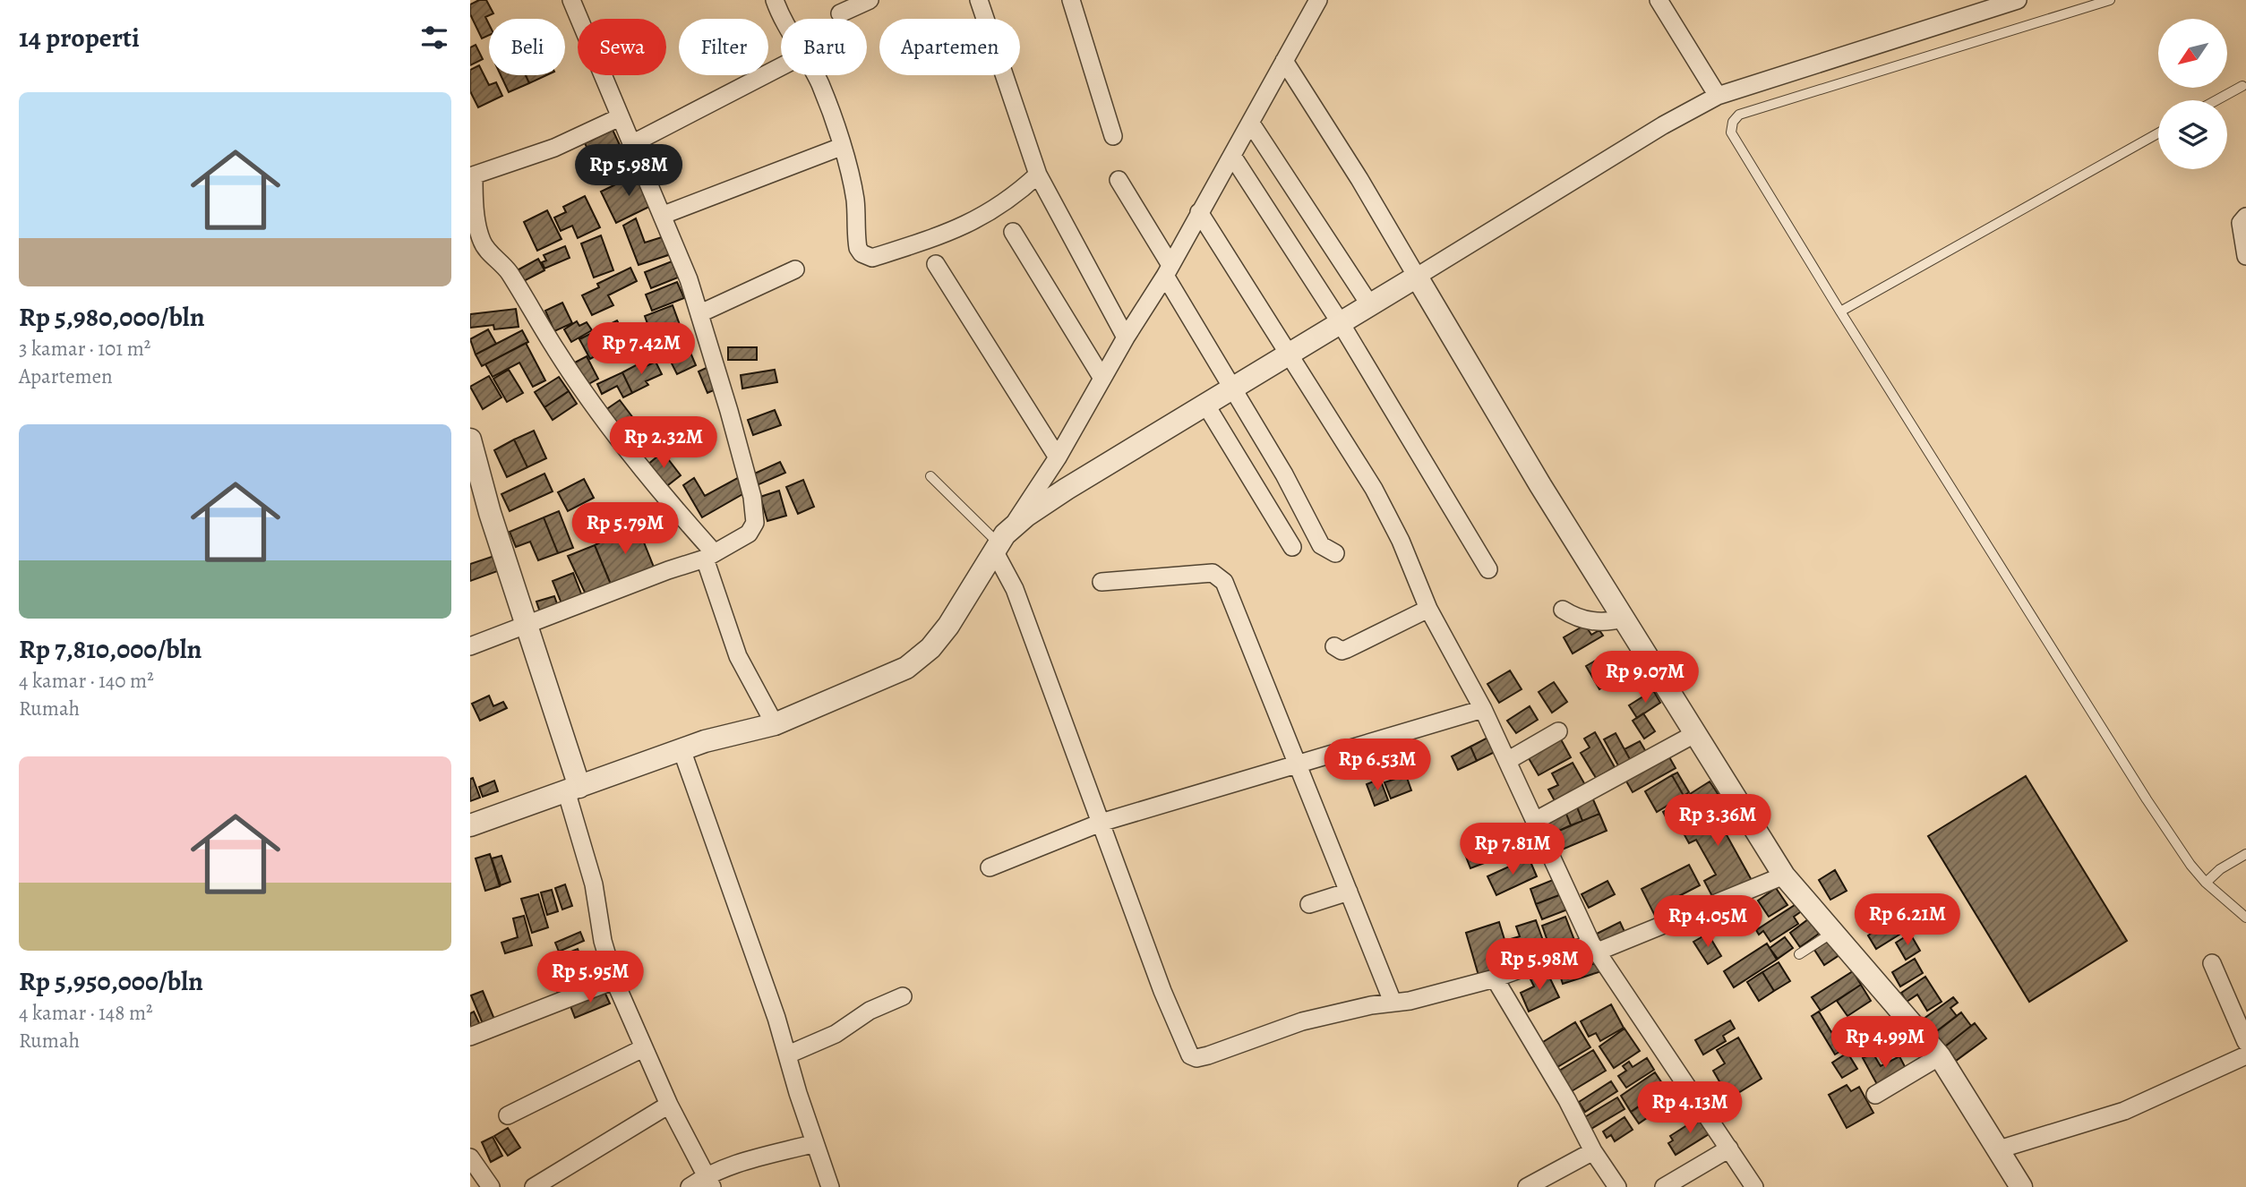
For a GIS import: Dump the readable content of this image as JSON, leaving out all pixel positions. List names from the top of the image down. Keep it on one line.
{"north":"bottom left","page":{"heading":"14 properti","chip":["Beli","Sewa","Filter","Baru","Apartemen"],"list":[{"name":"Rp 5,980,000/bln","note":"3 kamar · 101 m² · Apartemen"},{"name":"Rp 7,810,000/bln","note":"4 kamar · 140 m² · Rumah"},{"name":"Rp 5,950,000/bln","note":"4 kamar · 148 m² · Rumah"}],"price":["Rp 5.98M","Rp 7.42M","Rp 2.32M","Rp 5.79M","Rp 9.07M","Rp 6.53M","Rp 3.36M","Rp 7.81M","Rp 6.21M","Rp 4.05M","Rp 5.98M","Rp 5.95M","Rp 4.99M","Rp 4.13M"]}}
